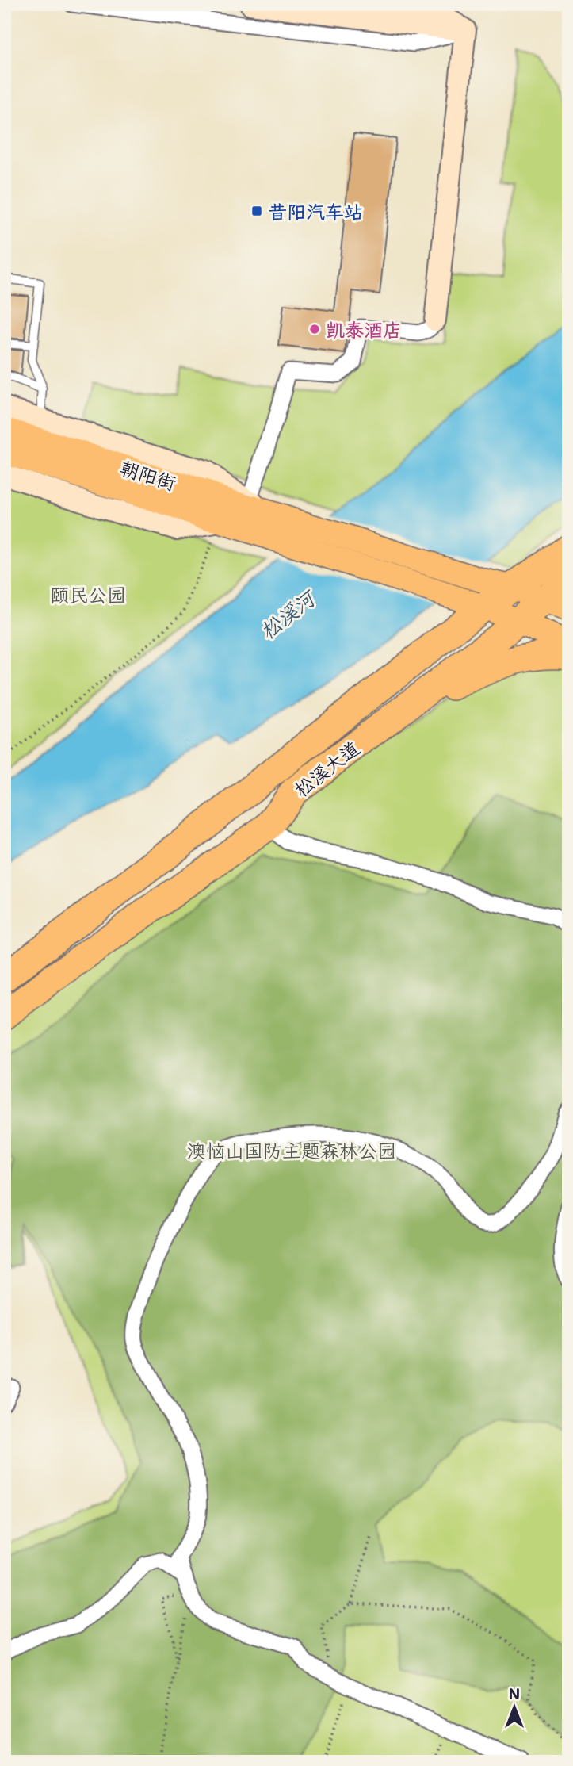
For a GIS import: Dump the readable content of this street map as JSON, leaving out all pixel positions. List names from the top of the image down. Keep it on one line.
{"streets":{"highway":["松溪大道"],"main road":["朝阳街"]},"crossings":[["朝阳街","松溪大道"]],"water":["松溪河"],"parks":["颐民公园","澳恼山国防主题森林公园"],"places":{"transit":["昔阳汽车站"],"other":["凯泰酒店"]},"north":"top"}
